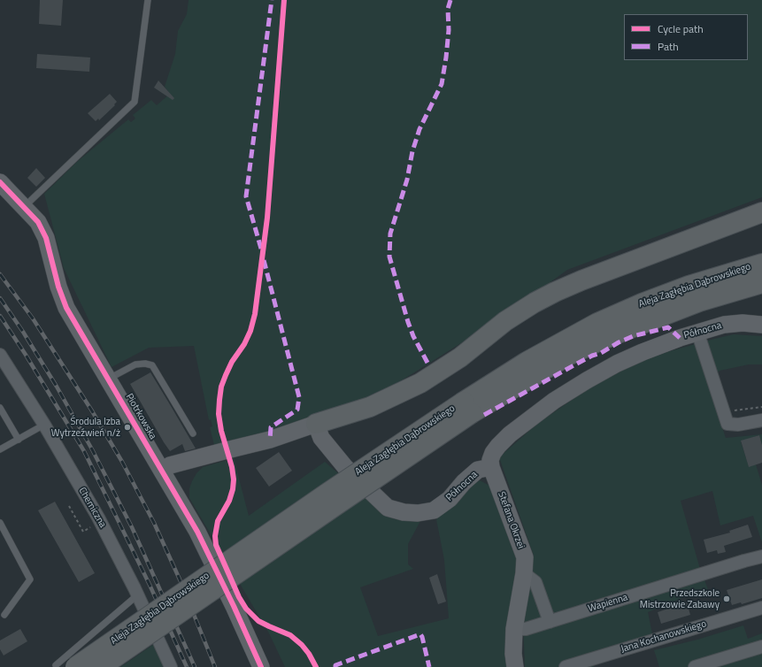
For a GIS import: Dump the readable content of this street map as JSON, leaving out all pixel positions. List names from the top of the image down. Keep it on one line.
{"streets":{"main road":["Aleja Zagłębia Dąbrowskiego"],"street":["Północna","Piotrkowska","Chemiczna","Stefana Okrzei","Wapienna","Jana Kochanowskiego"]},"crossings":[["Północna","Stefana Okrzei"],["Stefana Okrzei","Wapienna"]],"places":["Środula Izba Wytrzeźwień n/ż","Przedszkole Mistrzowie Zabawy"],"legend":["Cycle path","Path"]}
